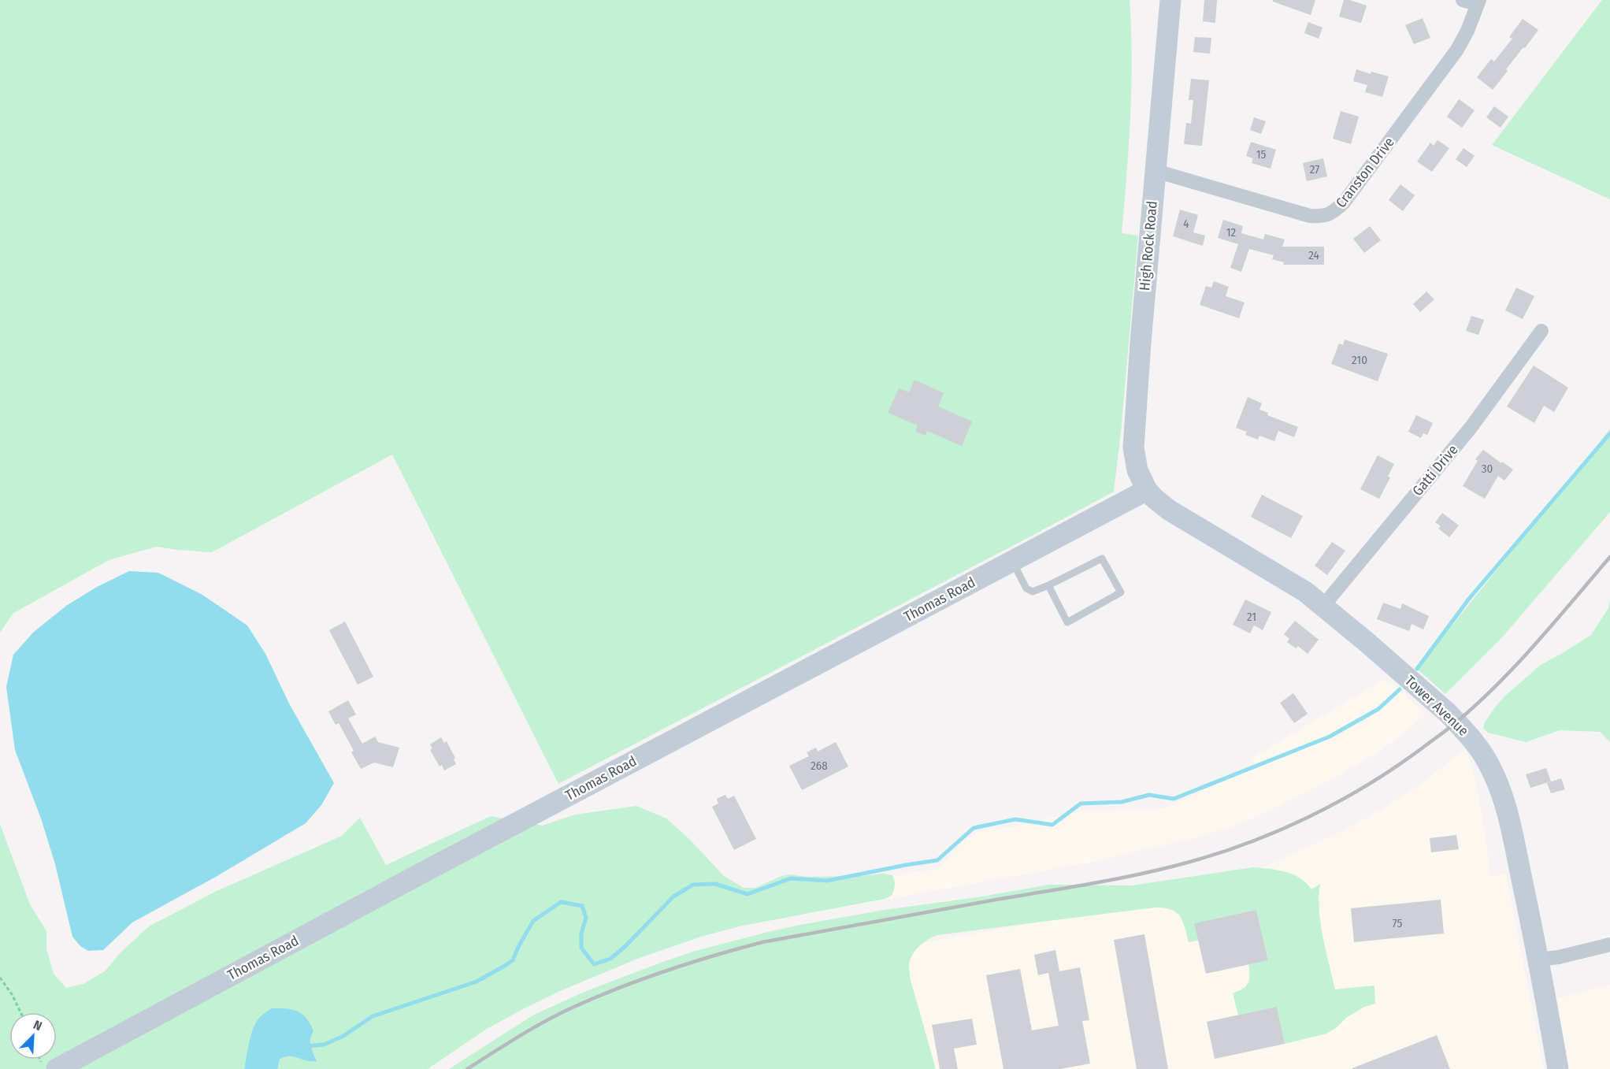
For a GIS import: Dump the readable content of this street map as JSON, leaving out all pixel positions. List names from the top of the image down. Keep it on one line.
{"streets":{"main road":["High Rock Road","Thomas Road","Tower Avenue"],"street":["Cranston Drive","Gatti Drive"]},"crossings":[["Cranston Drive","High Rock Road"],["High Rock Road","Thomas Road"],["High Rock Road","Tower Avenue"],["Gatti Drive","Tower Avenue"],["Thomas Road","Tower Avenue"]],"house_numbers":["15","27","4","12","24","210","30","21","268","75"],"north":"top right"}
